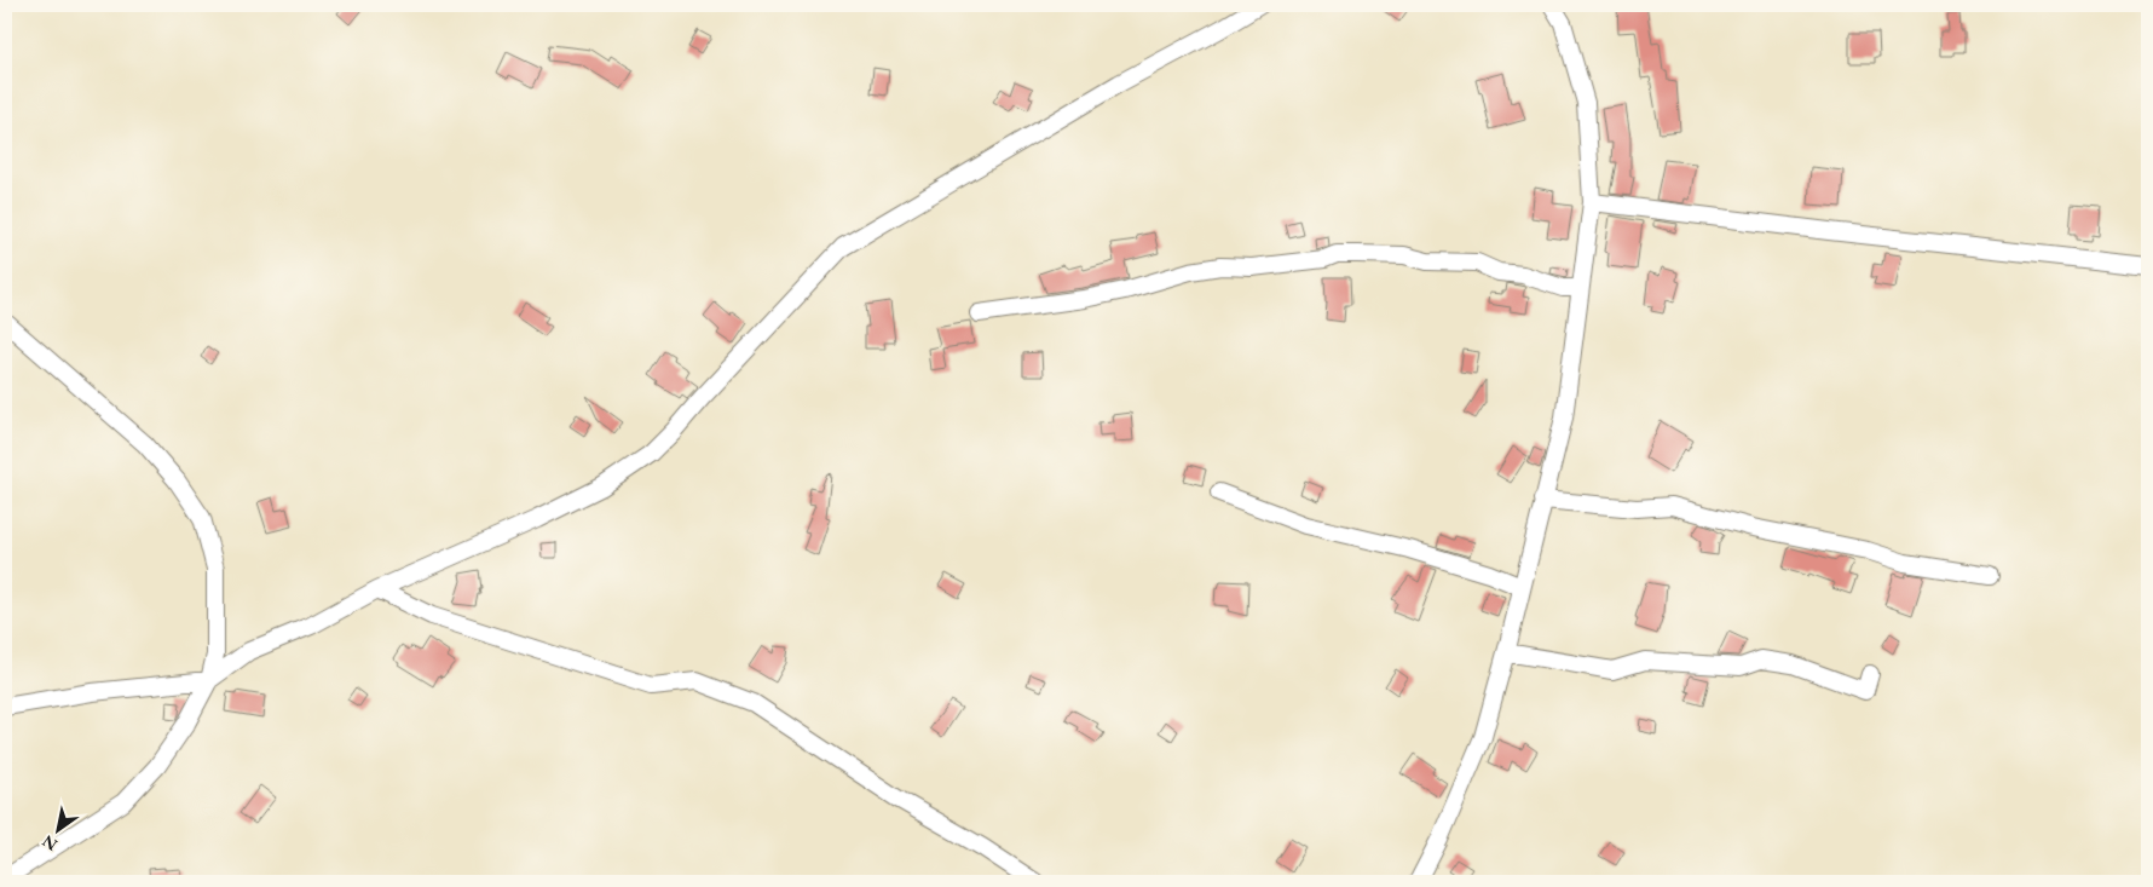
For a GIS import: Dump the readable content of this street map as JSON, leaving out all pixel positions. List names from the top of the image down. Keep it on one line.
{"north":"bottom left"}
